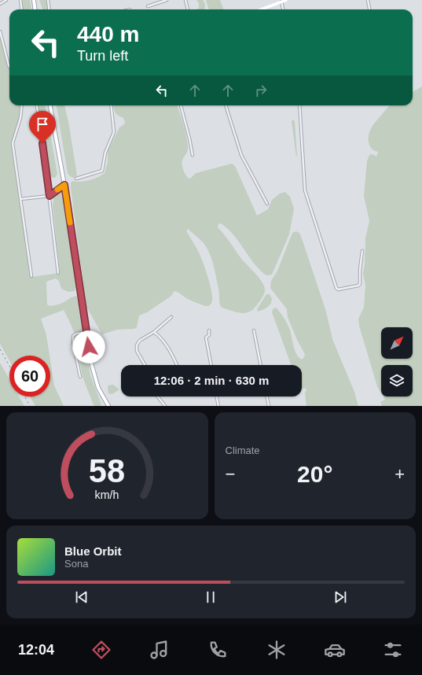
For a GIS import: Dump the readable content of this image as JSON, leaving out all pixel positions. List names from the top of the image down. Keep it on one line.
{"north":"top right","page":{"turn":["440 m","Turn left"],"limit":"60","trip":"12:06 · 2 min · 630 m","tile":"Climate","heat":["−","20°","+"],"song":["Blue Orbit","Sona"],"tabs":"12:04","gauge":["58","km/h"]}}
